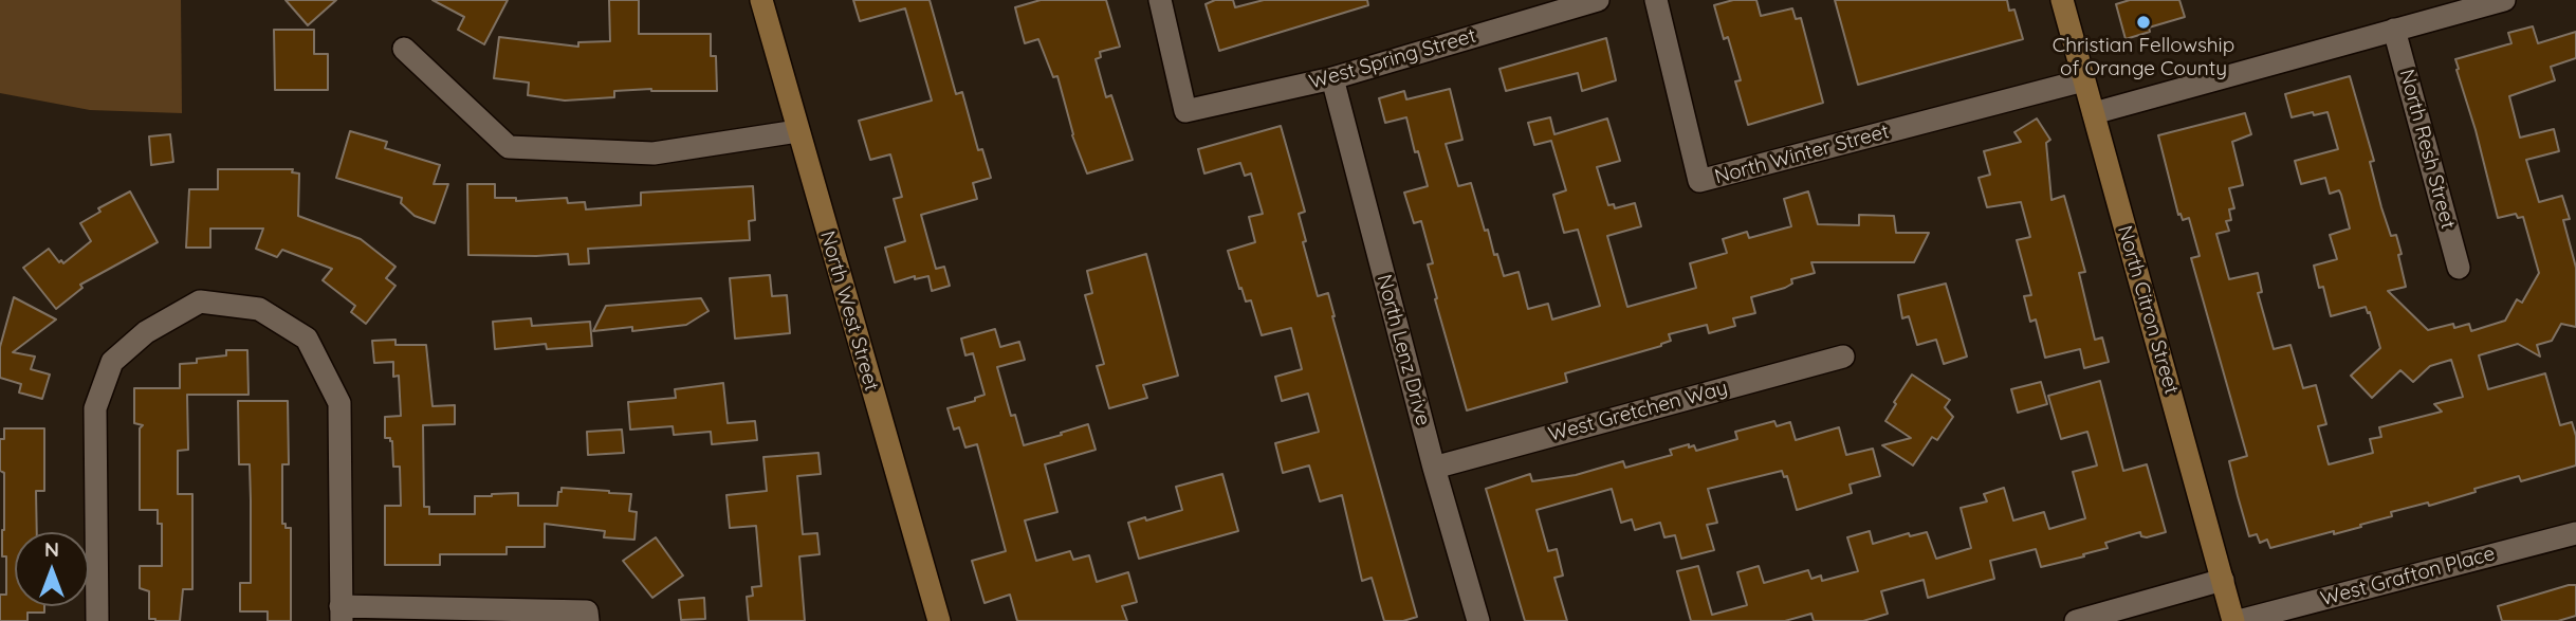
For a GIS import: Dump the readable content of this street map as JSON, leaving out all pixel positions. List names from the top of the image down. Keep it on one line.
{"streets":{"street":["West Spring Street","North Resh Street","North Winter Street","North Citron Street","North West Street","North Lenz Drive","West Gretchen Way","West Grafton Place"]},"crossings":[["West Spring Street","North Lenz Drive"],["North Winter Street","North Citron Street"],["North Citron Street","West Grafton Place"],["North Lenz Drive","West Gretchen Way"]],"places":["Christian Fellowship of Orange County"],"north":"top"}
